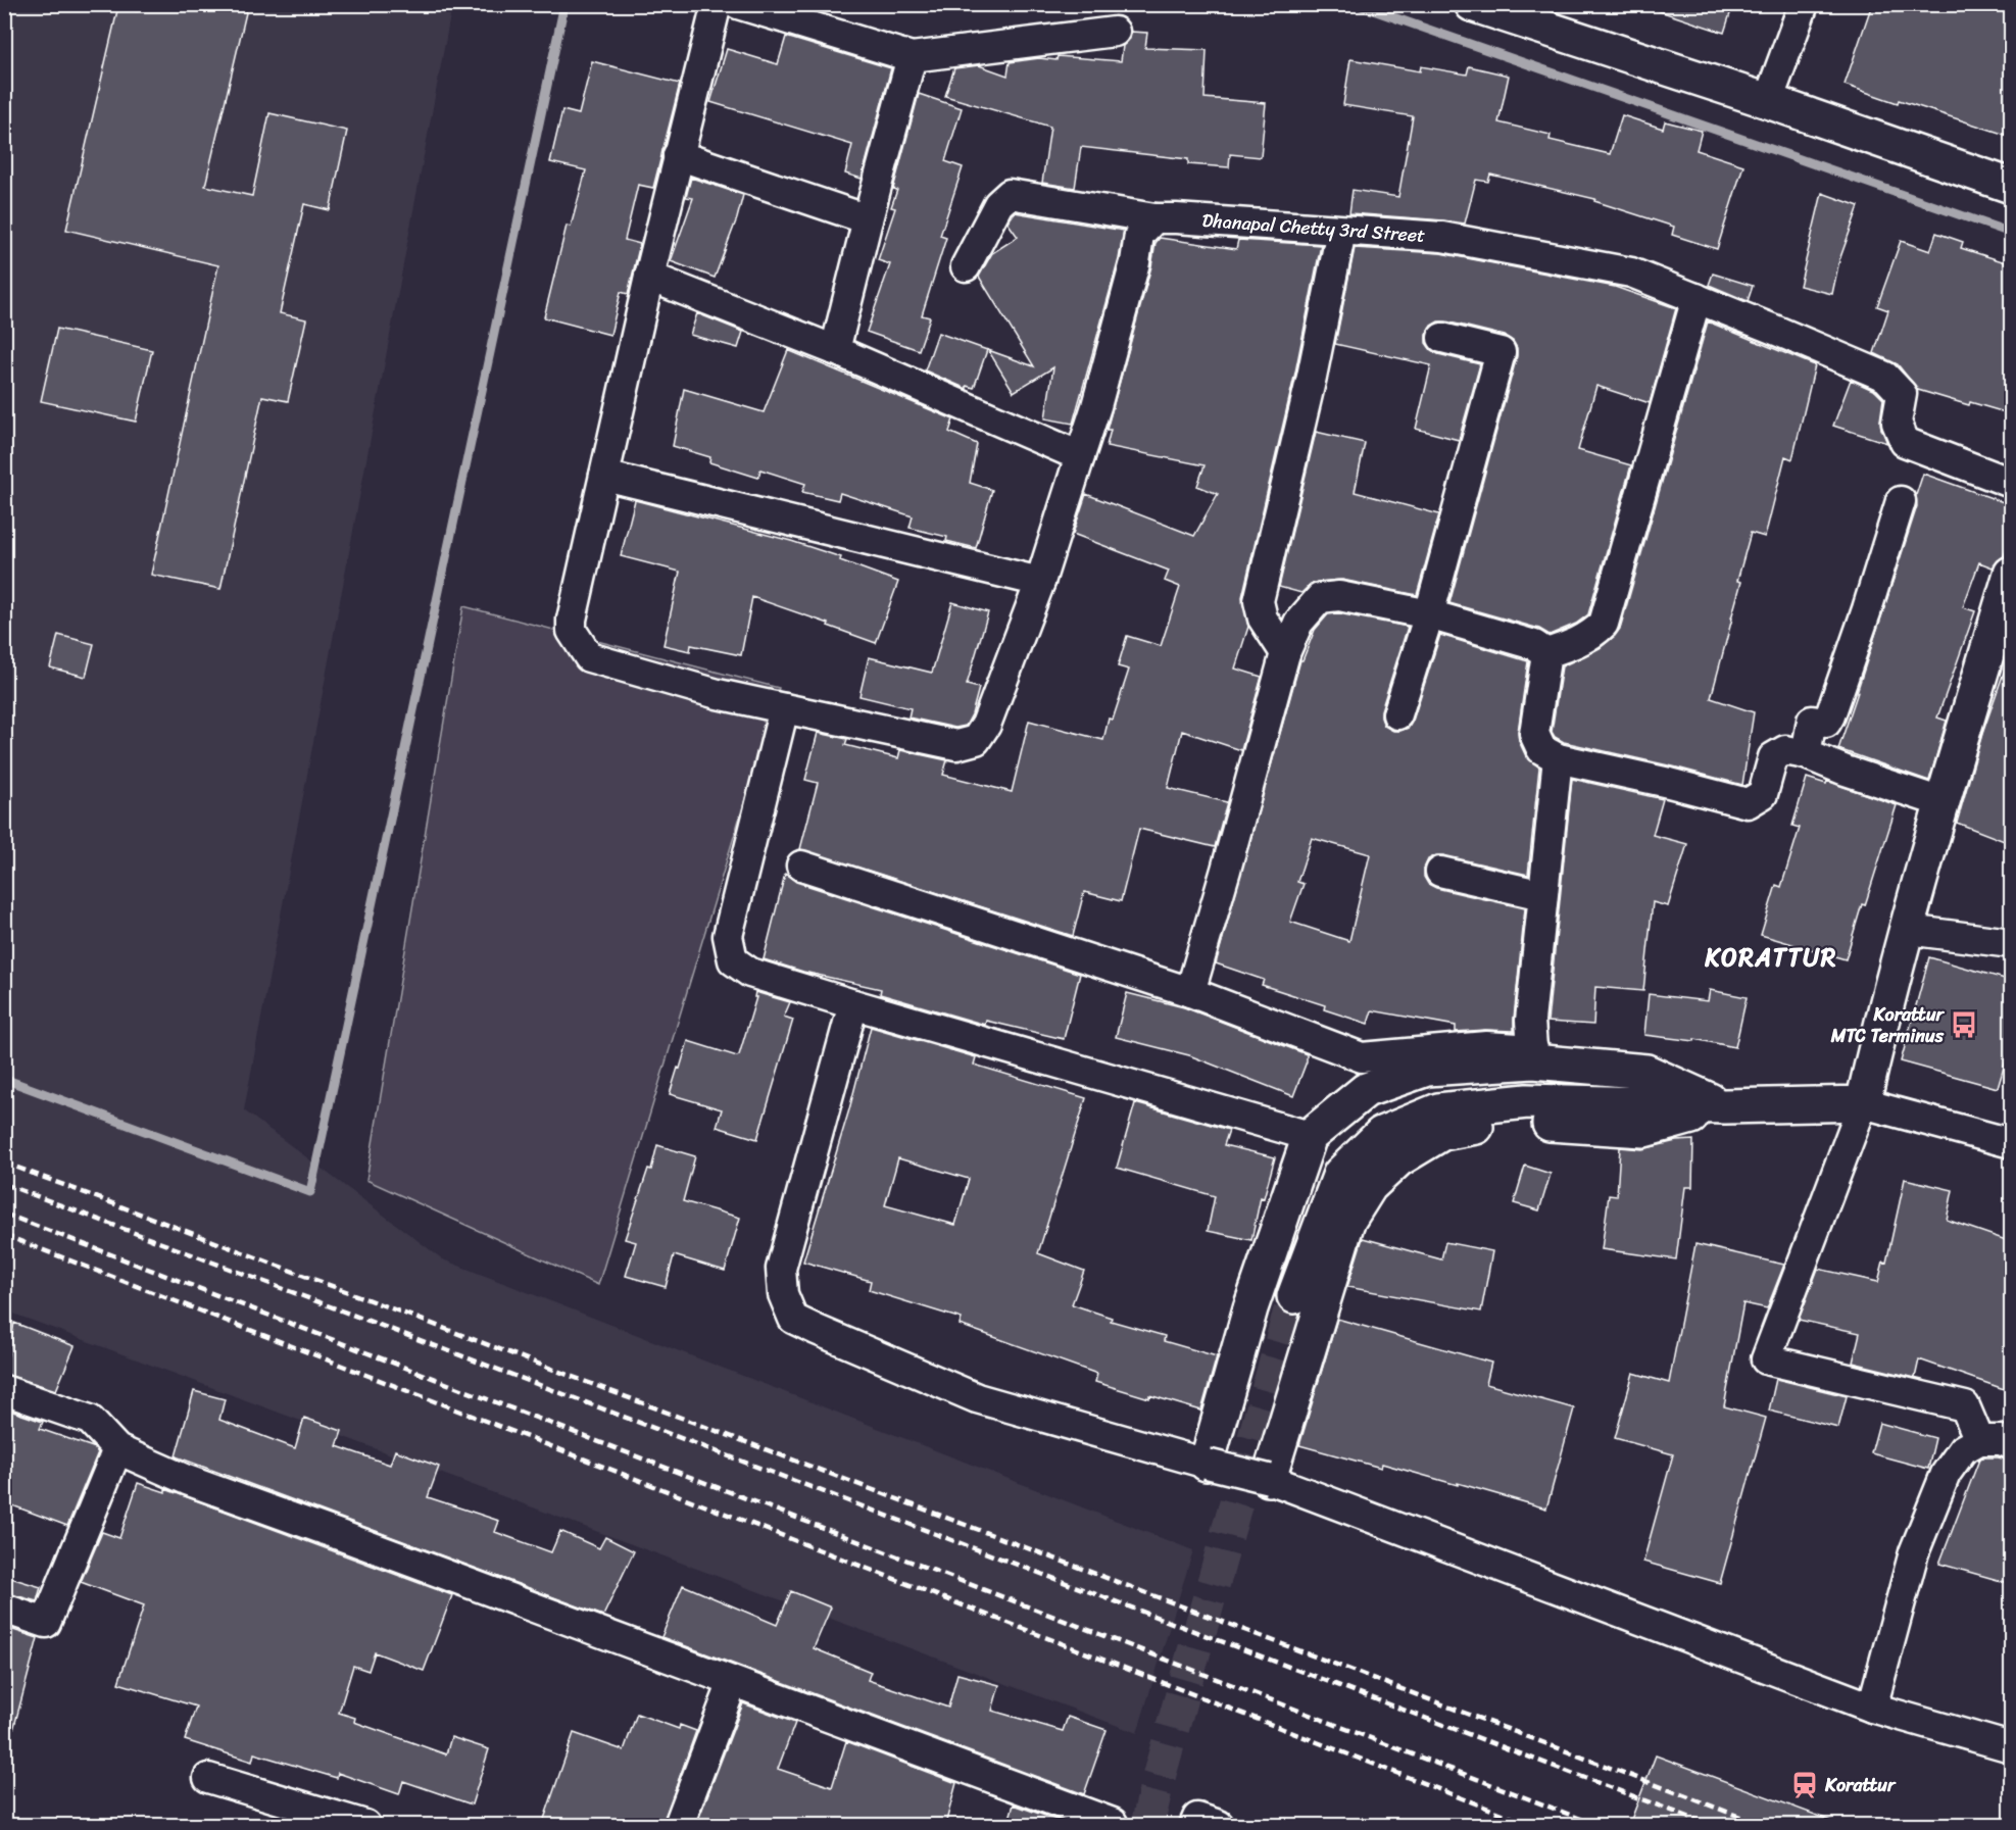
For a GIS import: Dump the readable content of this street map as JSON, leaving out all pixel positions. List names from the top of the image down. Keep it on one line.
{"streets":{"street":["Dhanapal Chetty 3rd Street"]},"districts":["KORATTUR"],"places":{"bus stop":["Korattur MTC Terminus"],"station":["Korattur"]}}
